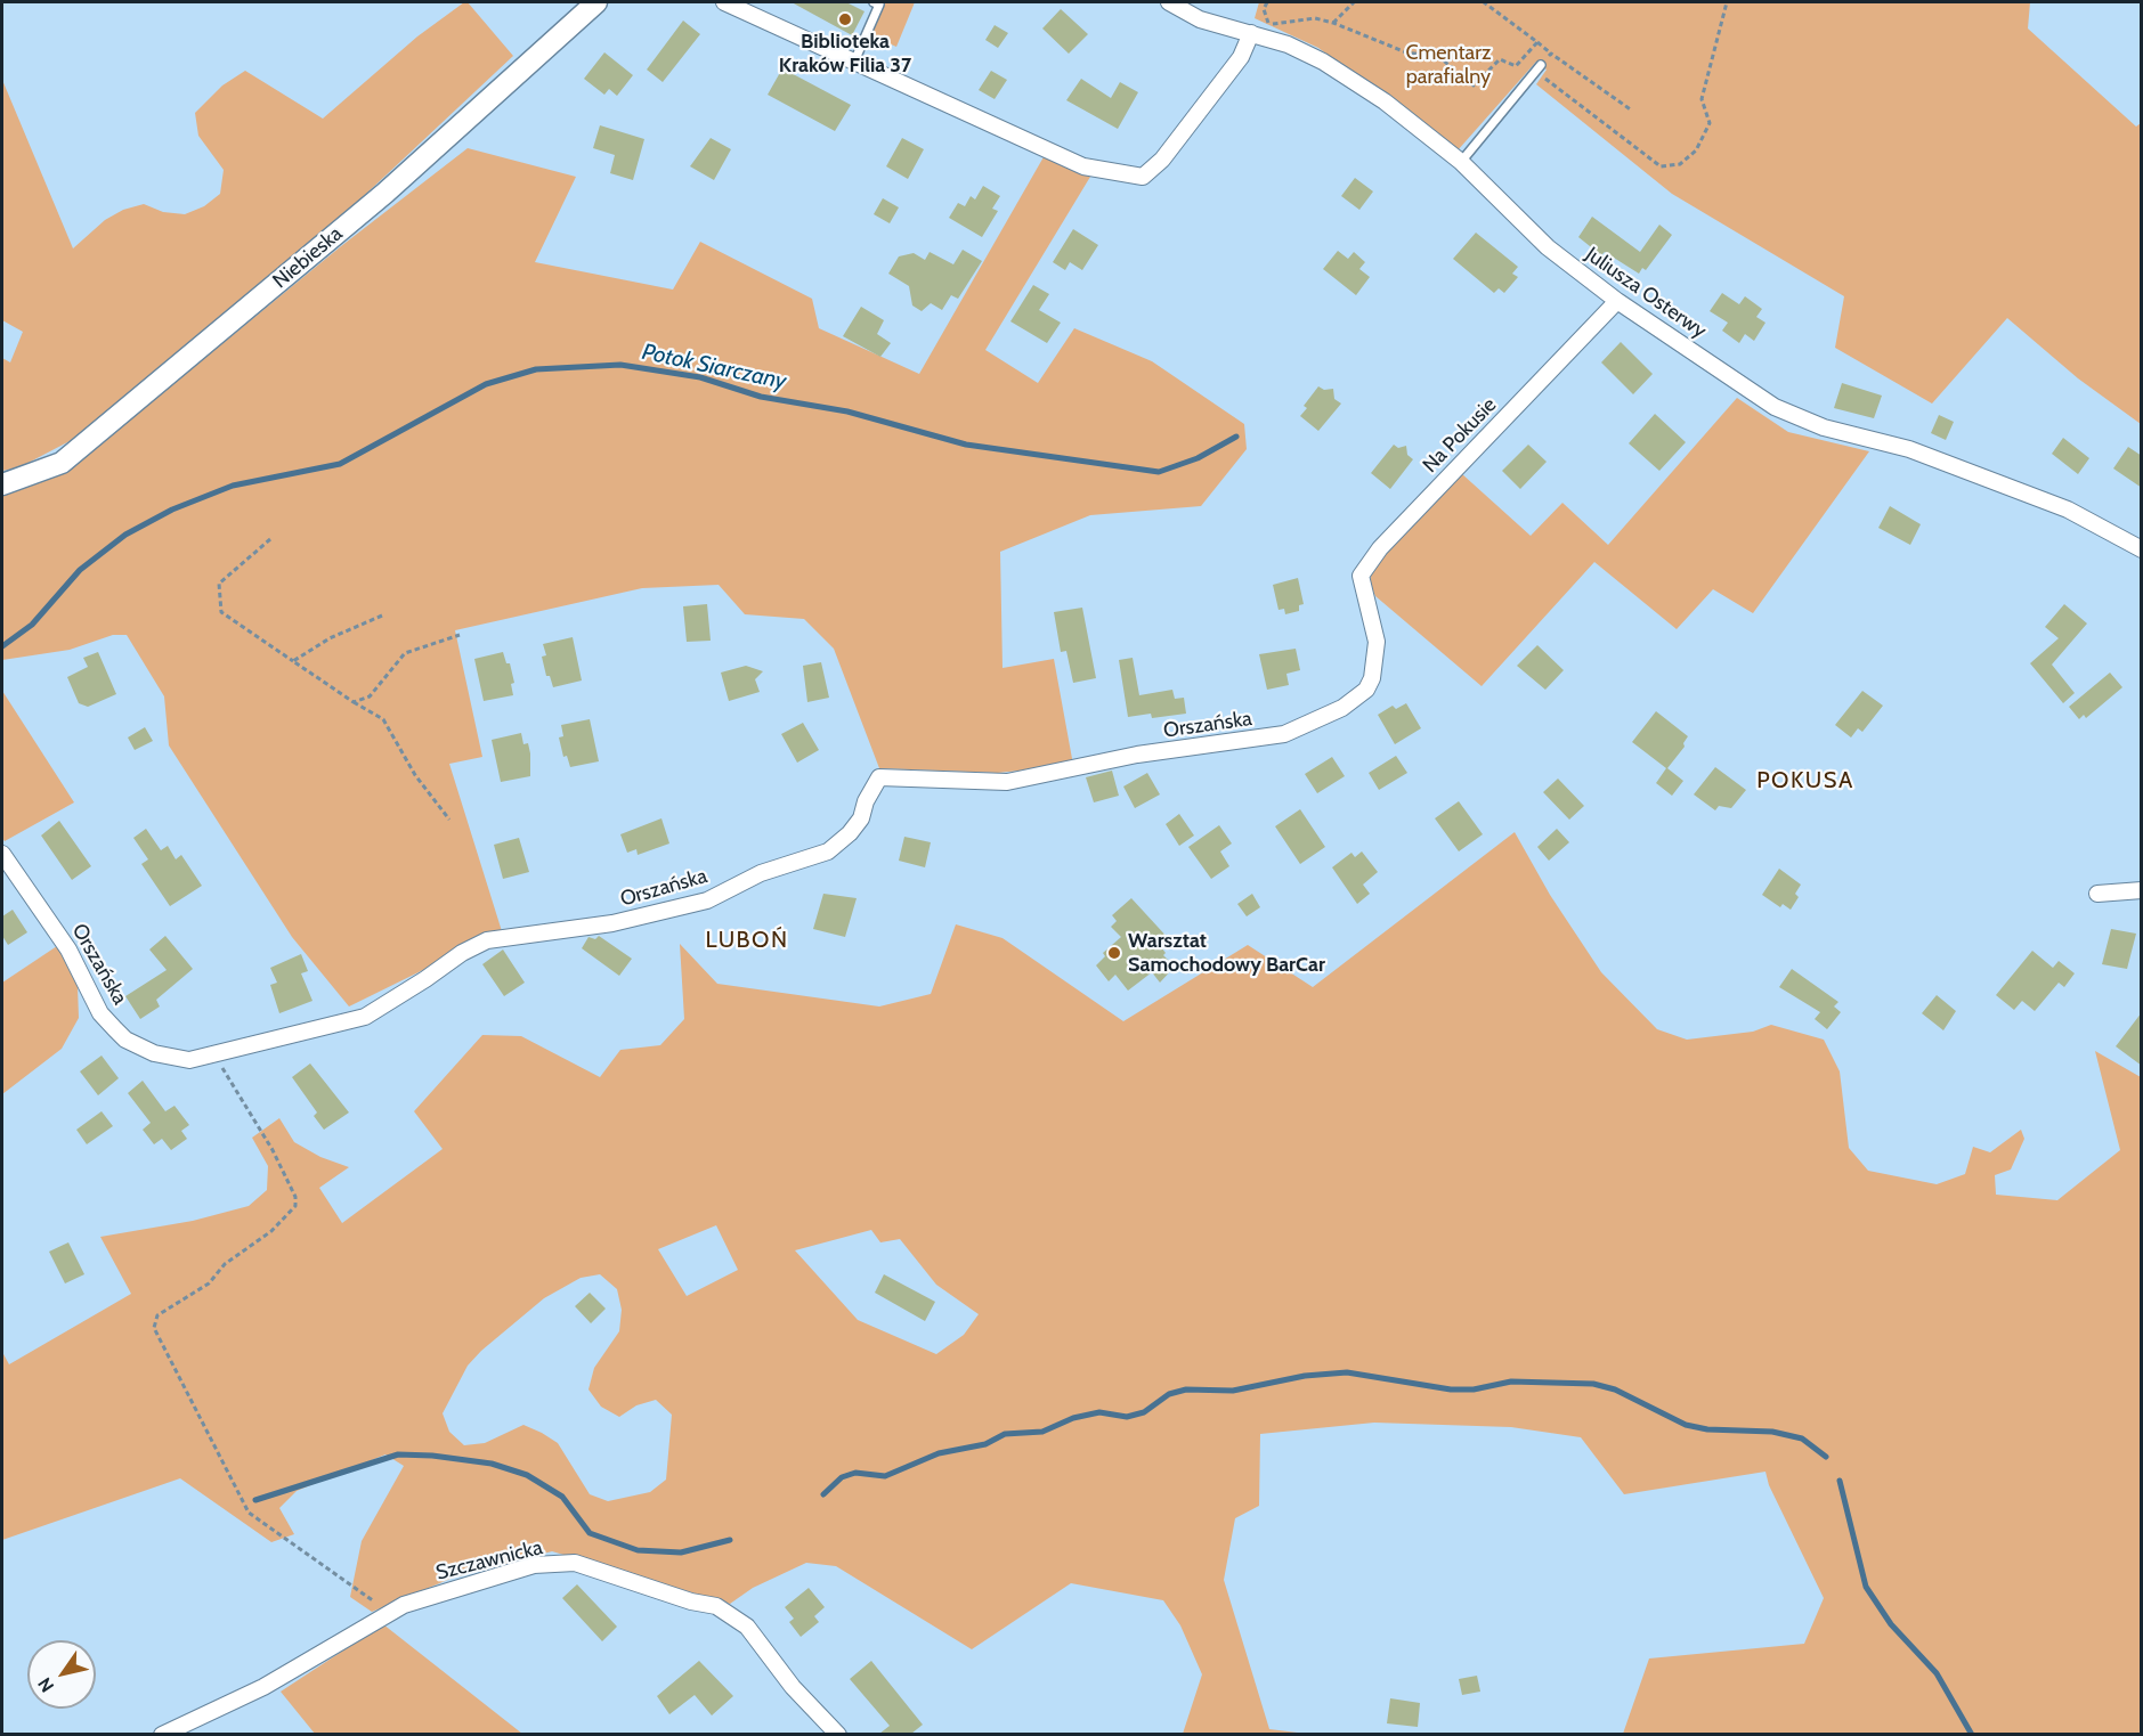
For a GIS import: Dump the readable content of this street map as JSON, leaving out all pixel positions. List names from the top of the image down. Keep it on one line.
{"streets":{"street":["Niebieska","Juliusza Osterwy","Na Pokusie","Orszańska","Szczawnicka"]},"crossings":[["Juliusza Osterwy","Na Pokusie"],["Na Pokusie","Orszańska"]],"districts":["POKUSA","LUBOŃ"],"water":["Potok Siarczany"],"parks":["Cmentarz parafialny"],"places":["Biblioteka Kraków Filia 37","Warsztat Samochodowy BarCar"],"north":"bottom left"}
